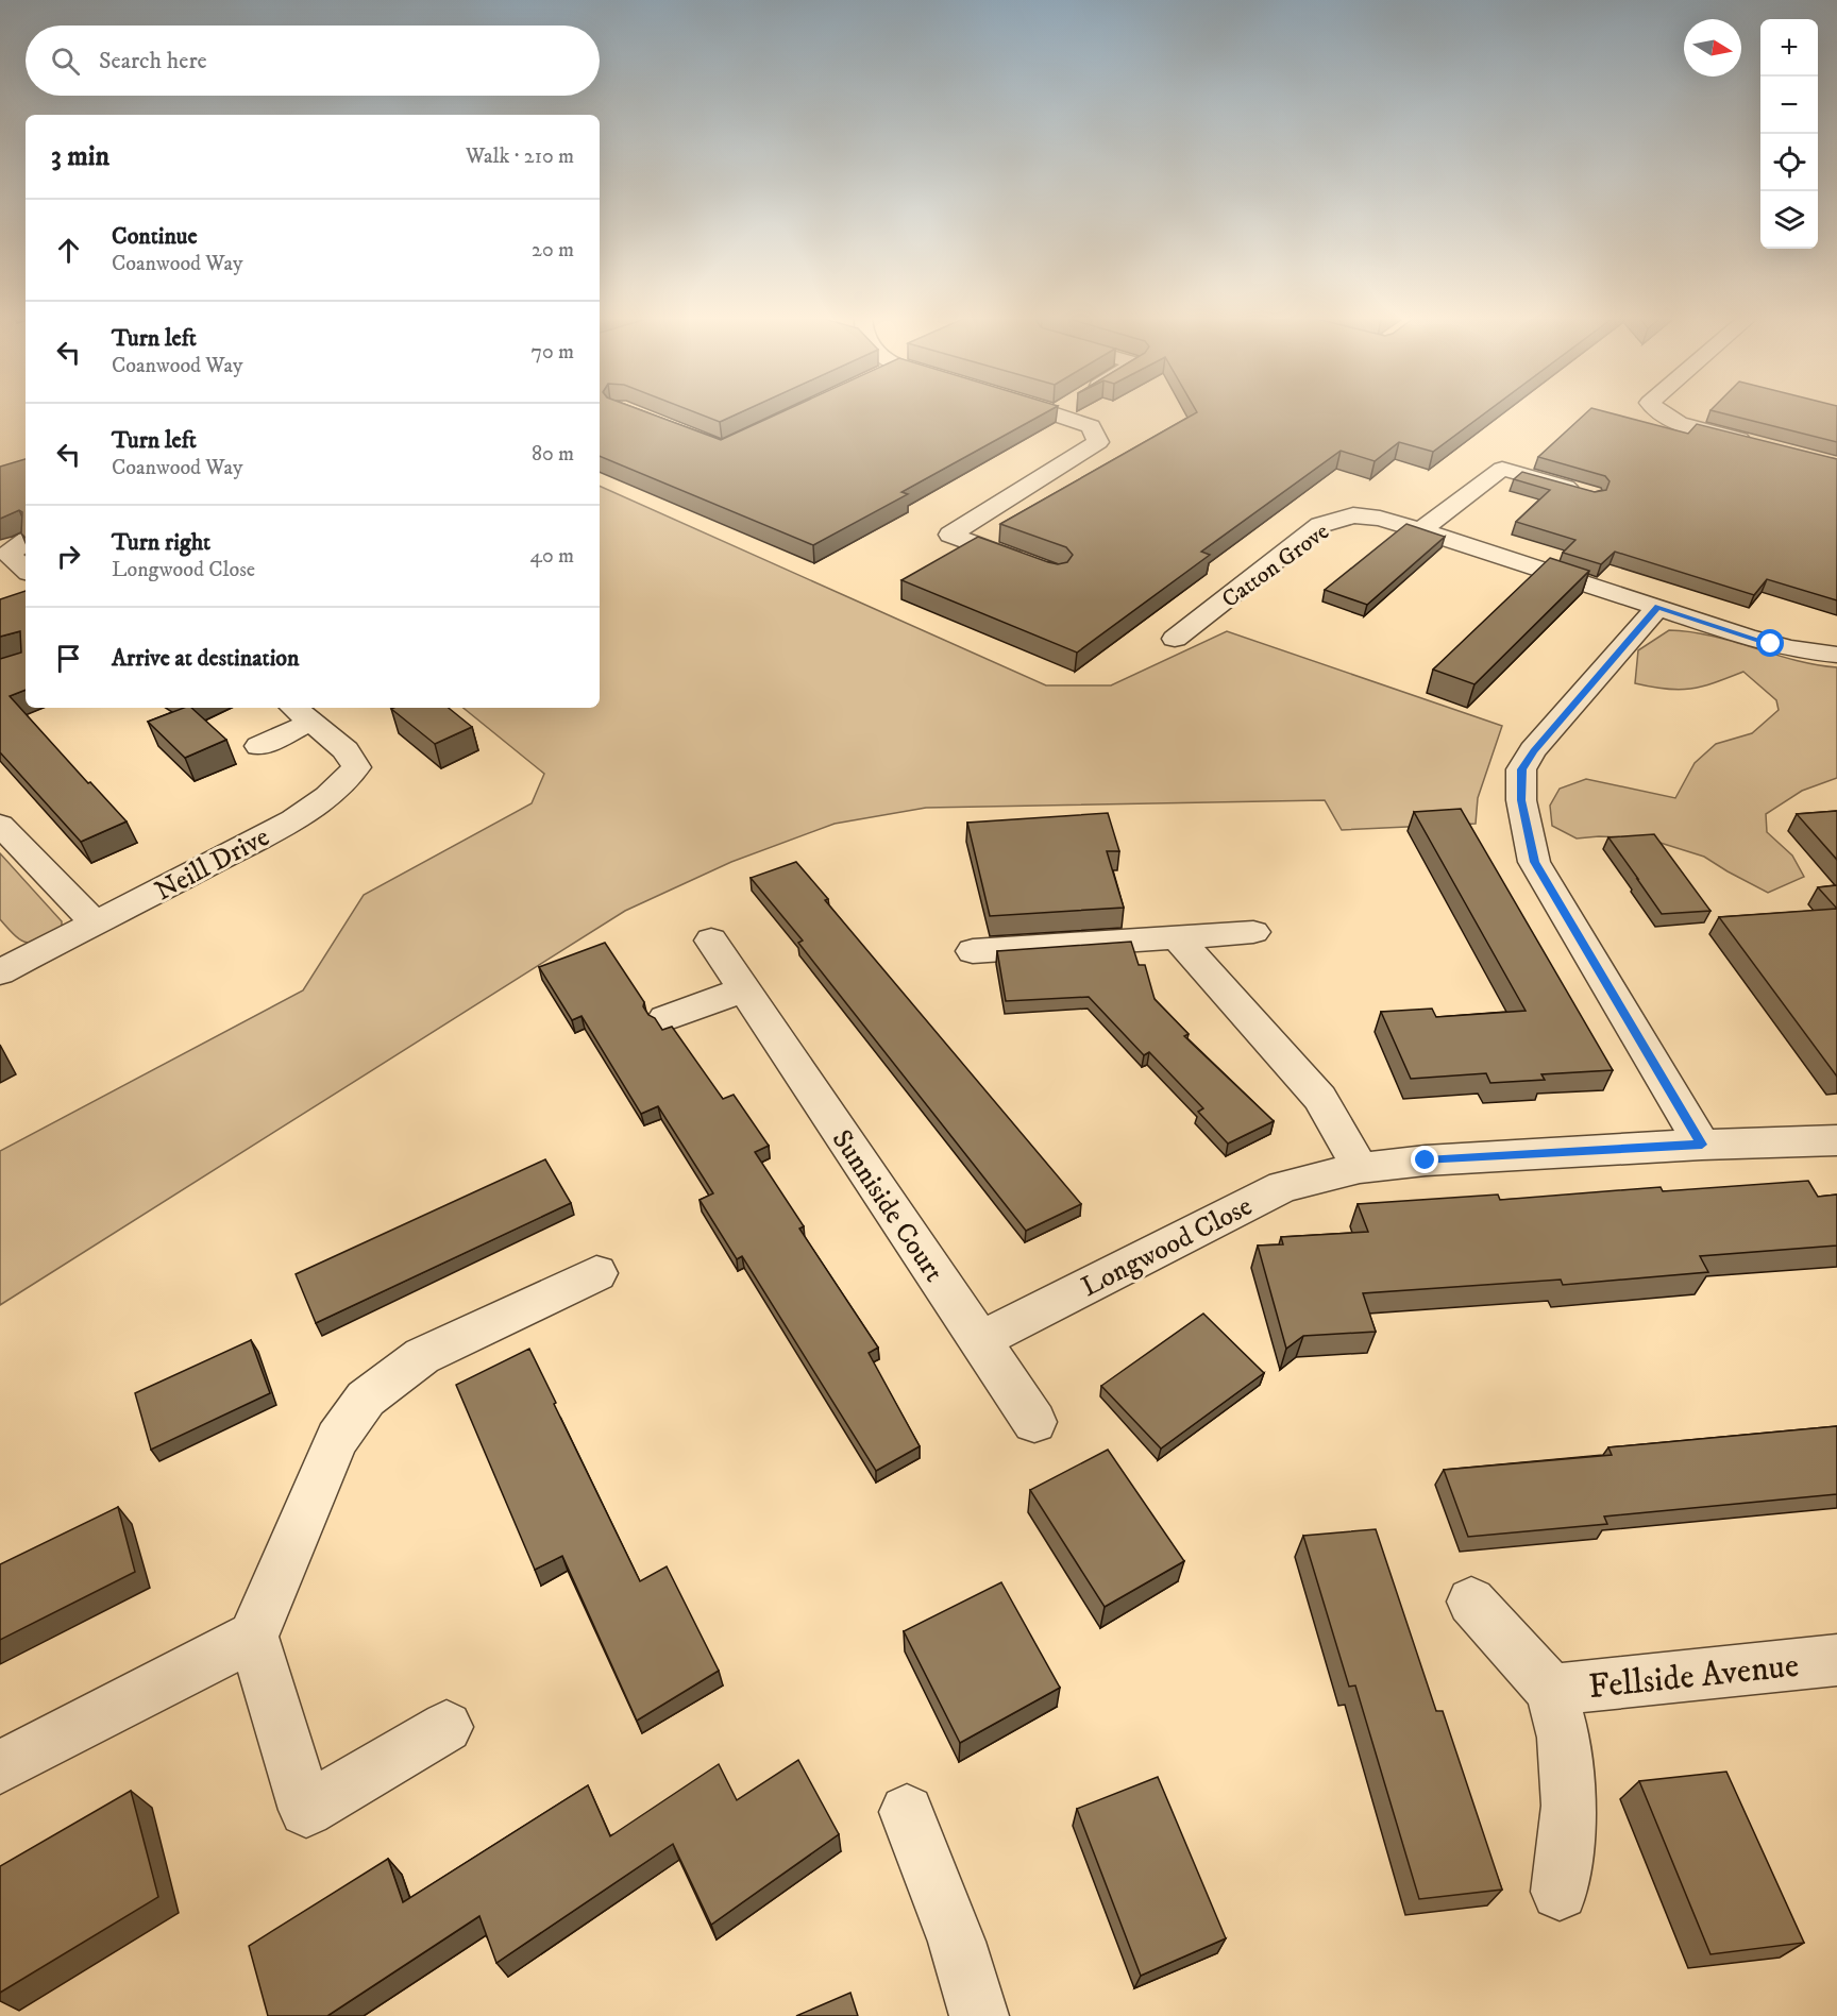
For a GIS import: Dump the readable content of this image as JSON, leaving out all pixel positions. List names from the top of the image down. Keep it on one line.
{"streets":{"street":["Catton Grove","Neill Drive","Sunniside Court","Longwood Close","Fellside Avenue"]},"crossings":[["Sunniside Court","Longwood Close"]],"north":"right","page":{"map_buttons":["+","−"],"search":"Search here","heading":["3 min","Walk · 210 m"],"list":[["Continue","Coanwood Way","20 m"],["Turn left","Coanwood Way","70 m"],["Turn left","Coanwood Way","80 m"],["Turn right","Longwood Close","40 m"],"Arrive at destination"]}}
